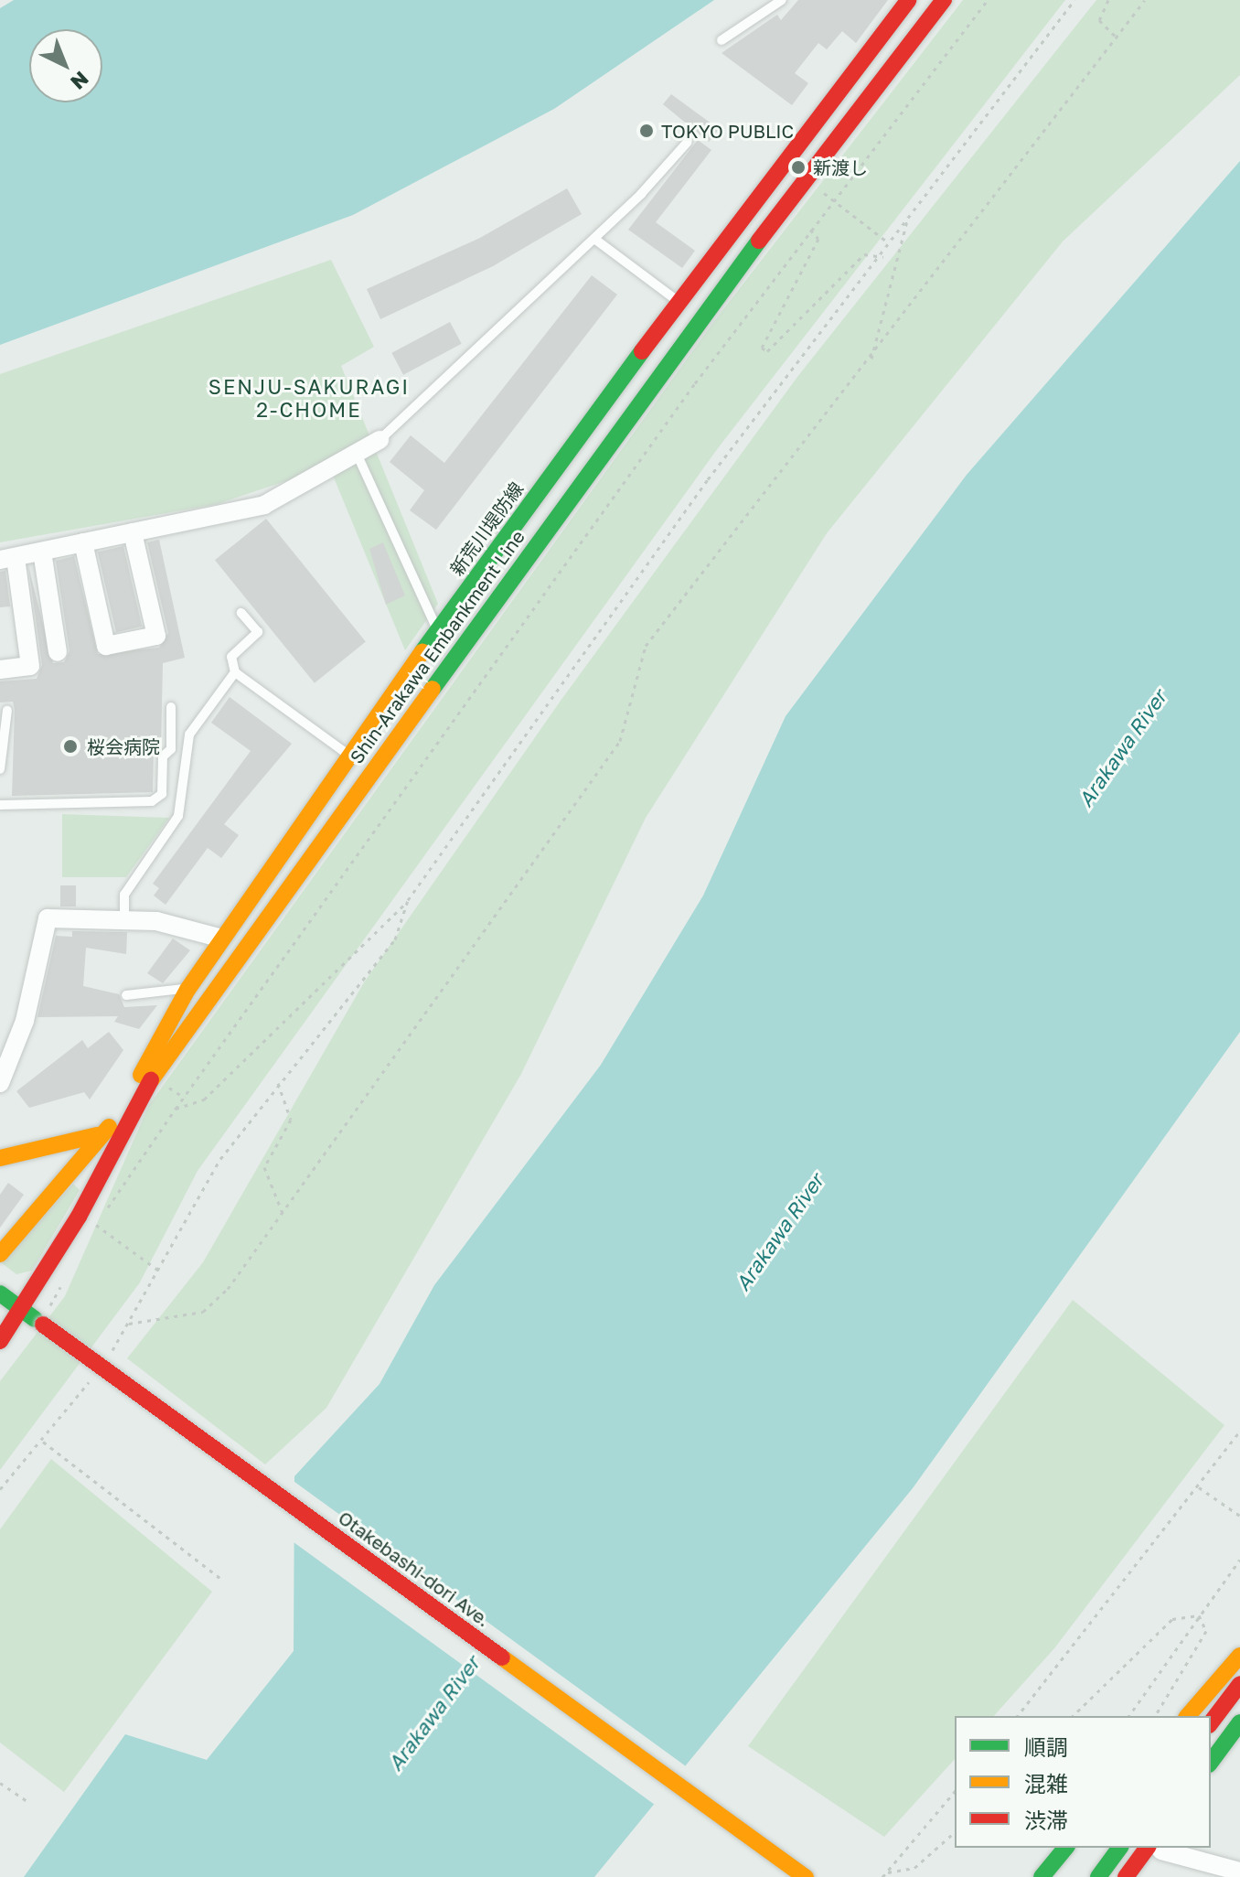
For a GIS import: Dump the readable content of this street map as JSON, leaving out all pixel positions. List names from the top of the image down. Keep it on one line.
{"streets":{"main road":["新荒川堤防線","Shin-Arakawa Embankment Line","Otakebashi-dori Ave."]},"crossings":[["新荒川堤防線","Shin-Arakawa Embankment Line"],["Shin-Arakawa Embankment Line","Otakebashi-dori Ave."]],"districts":["SENJU-SAKURAGI 2-CHOME"],"water":["Arakawa River"],"places":["TOKYO PUBLIC","新渡し","桜会病院"],"legend":["順調","混雑","渋滞"],"north":"bottom right"}
